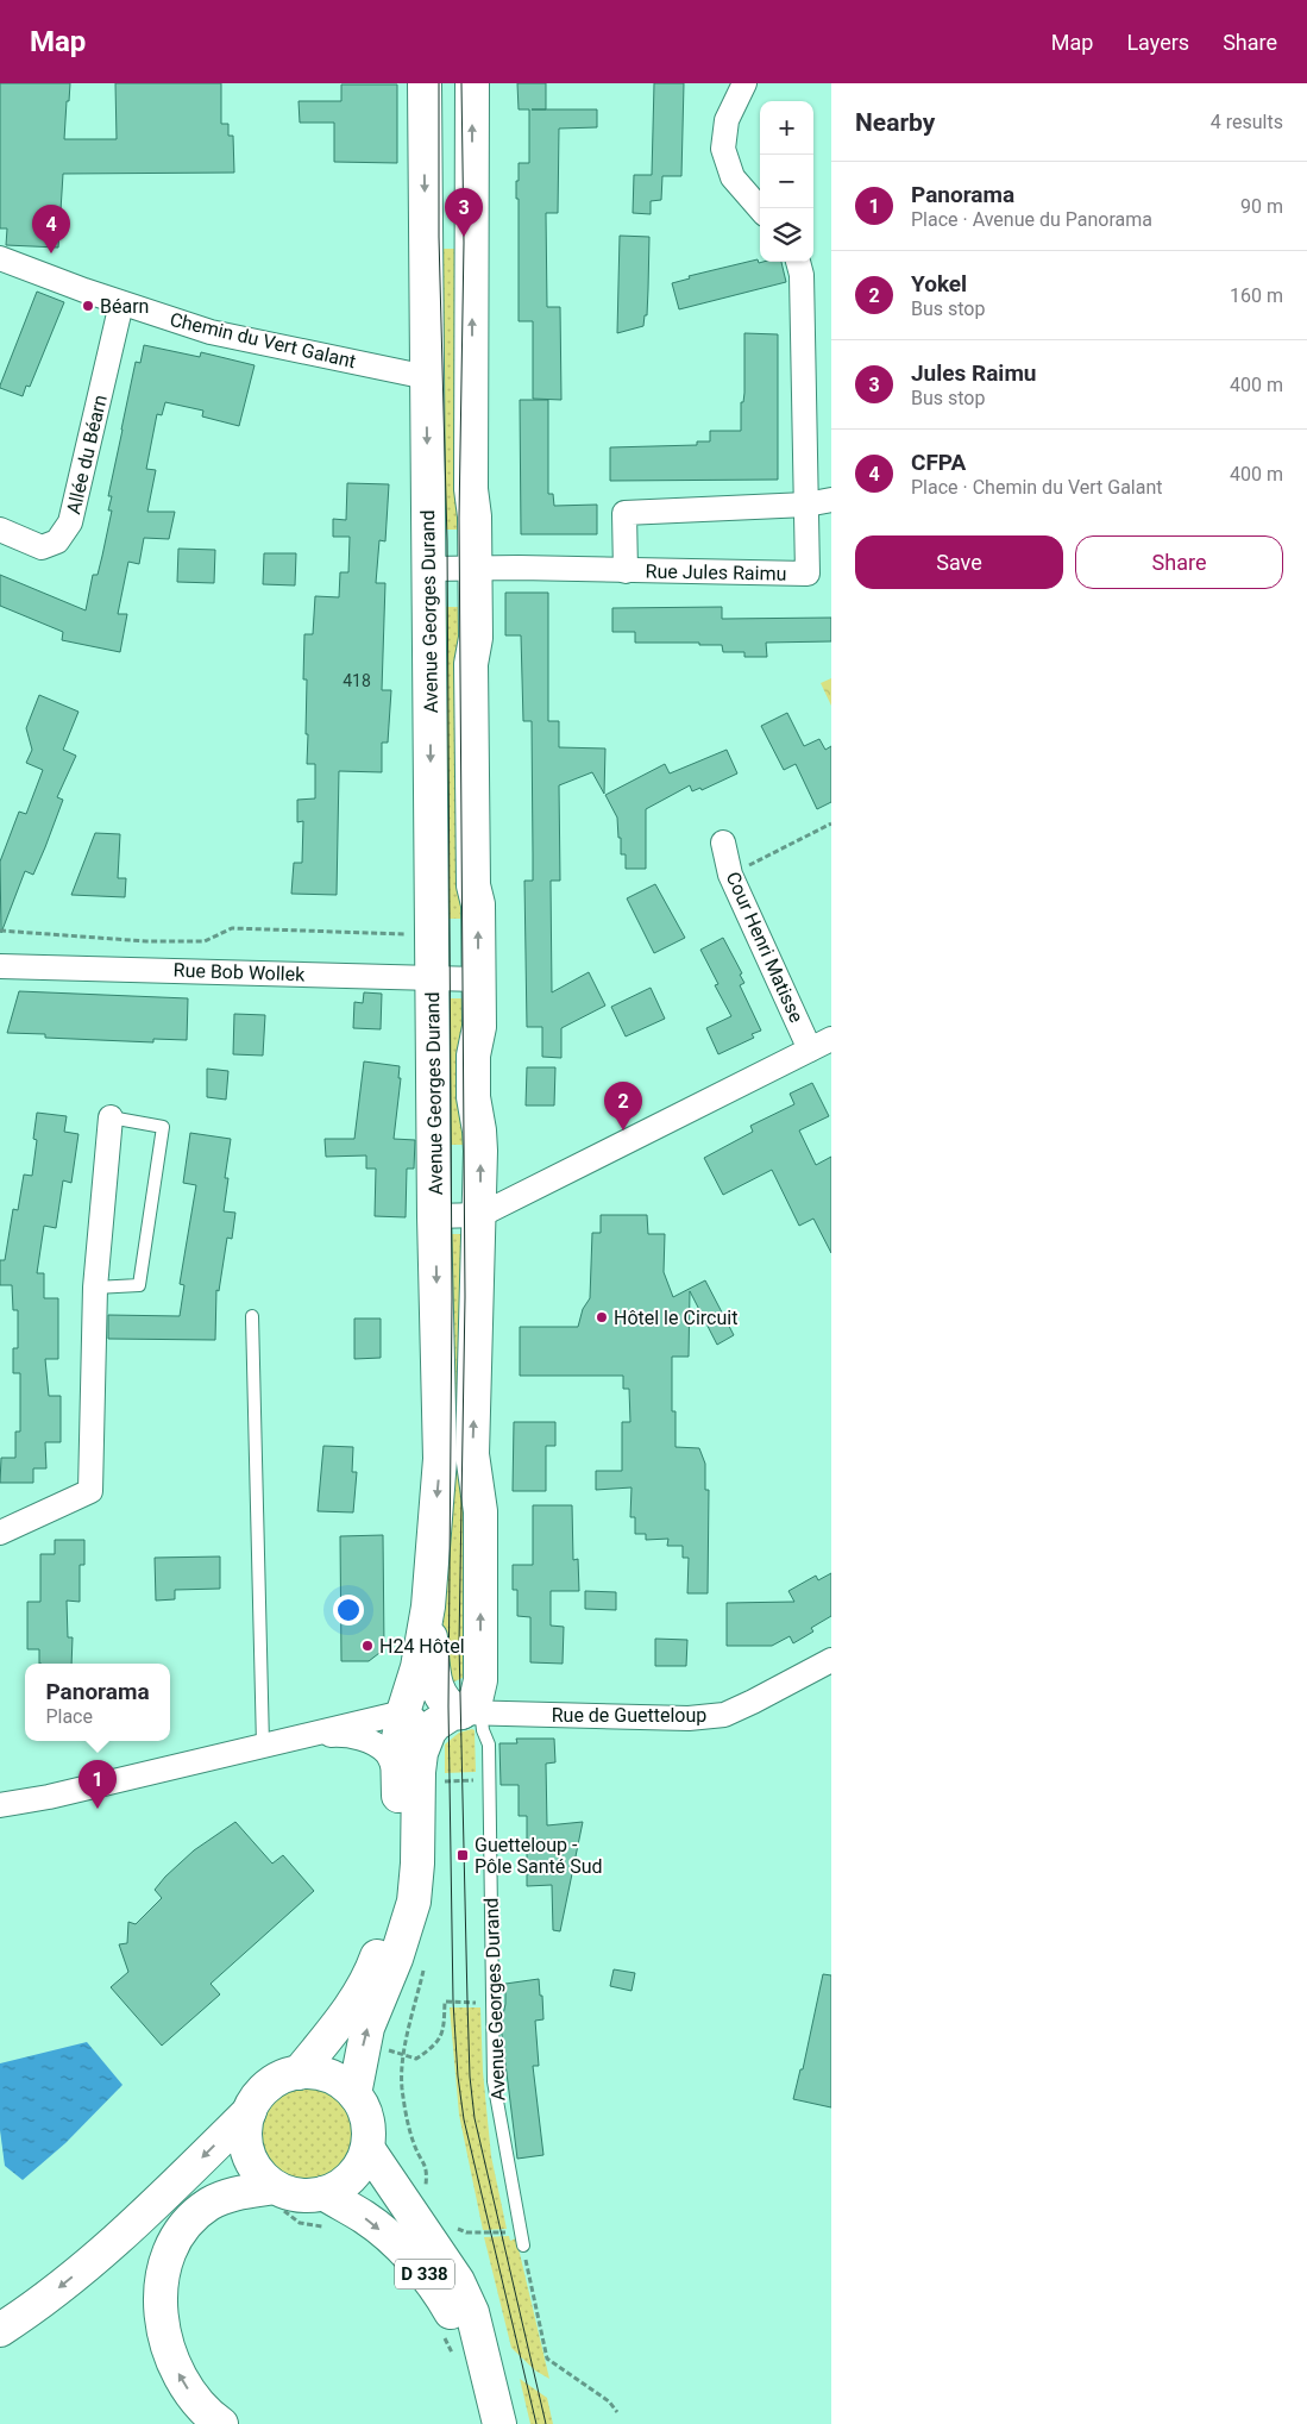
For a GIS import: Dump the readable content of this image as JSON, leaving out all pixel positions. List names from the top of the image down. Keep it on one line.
{"streets":{"main road":["Avenue Georges Durand","D 338"],"street":["Chemin du Vert Galant","Allée du Béarn","Rue Jules Raimu","Cour Henri Matisse","Rue Bob Wollek","Rue de Guetteloup"]},"crossings":[["Chemin du Vert Galant","Allée du Béarn"],["Chemin du Vert Galant","Avenue Georges Durand"],["Rue Jules Raimu","Avenue Georges Durand"],["Avenue Georges Durand","Rue Bob Wollek"],["Avenue Georges Durand","Rue de Guetteloup"],["Avenue Georges Durand","D 338"]],"places":{"other":["Béarn","Hôtel le Circuit","H24 Hôtel"],"transit":["Guetteloup - Pôle Santé Sud"]},"house_numbers":["418"],"page":{"header":"Map","nav":["Map","Layers","Share"],"heading":["Nearby","4 results"],"map_buttons":["+","−"],"list":[{"mark":"1","name":"Panorama","note":"Place · Avenue du Panorama","value":"90 m"},{"mark":"2","name":"Yokel","note":"Bus stop","value":"160 m"},{"mark":"3","name":"Jules Raimu","note":"Bus stop","value":"400 m"},{"mark":"4","name":"CFPA","note":"Place · Chemin du Vert Galant","value":"400 m"}],"pins":["3","4","2","1"],"buttons":["Save","Share"],"popup":["Panorama","Place"]}}
